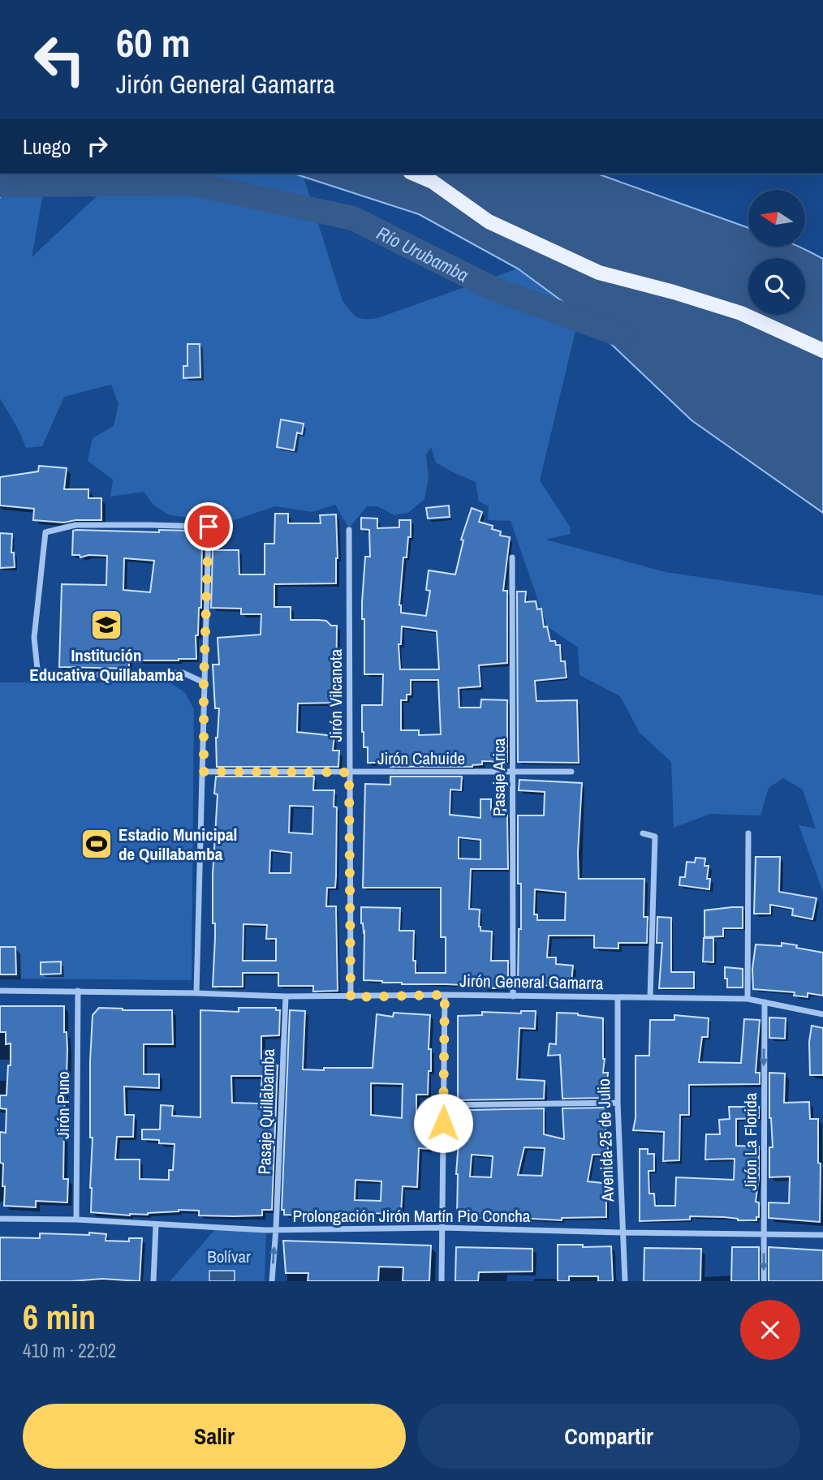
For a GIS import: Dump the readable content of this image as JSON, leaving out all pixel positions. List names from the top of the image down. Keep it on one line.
{"streets":{"street":["Jirón Vilcanota","Jirón Cahuide","Pasaje Arica","Jirón General Gamarra","Jirón Puno","Pasaje Quillabamba","Avenida 25 de Julio","Jirón La Florida","Prolongación Jirón Martín Pio Concha"]},"crossings":[["Jirón Vilcanota","Jirón Cahuide"],["Jirón Vilcanota","Jirón General Gamarra"],["Jirón Cahuide","Pasaje Arica"],["Pasaje Arica","Jirón General Gamarra"],["Jirón General Gamarra","Jirón Puno"],["Jirón General Gamarra","Pasaje Quillabamba"],["Jirón General Gamarra","Avenida 25 de Julio"],["Jirón General Gamarra","Jirón La Florida"],["Jirón Puno","Prolongación Jirón Martín Pio Concha"],["Pasaje Quillabamba","Prolongación Jirón Martín Pio Concha"],["Avenida 25 de Julio","Prolongación Jirón Martín Pio Concha"],["Jirón La Florida","Prolongación Jirón Martín Pio Concha"]],"one_way":["Jirón La Florida"],"water":["Río Urubamba"],"parks":["Bolívar"],"places":{"school or university":["Institución Educativa Quillabamba"],"sports":["Estadio Municipal de Quillabamba"]},"north":"left","page":{"turn":["60 m","Jirón General Gamarra"],"then":"Luego","heading":["6 min","410 m · 22:02"],"buttons":["Salir","Compartir"]}}
